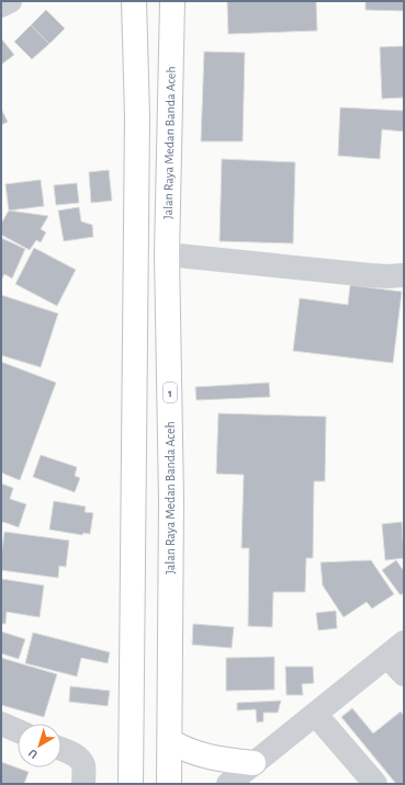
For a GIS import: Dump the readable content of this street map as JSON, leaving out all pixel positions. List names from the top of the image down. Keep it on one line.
{"streets":{"highway":["Jalan Raya Medan Banda Aceh","1"]},"north":"bottom left"}
